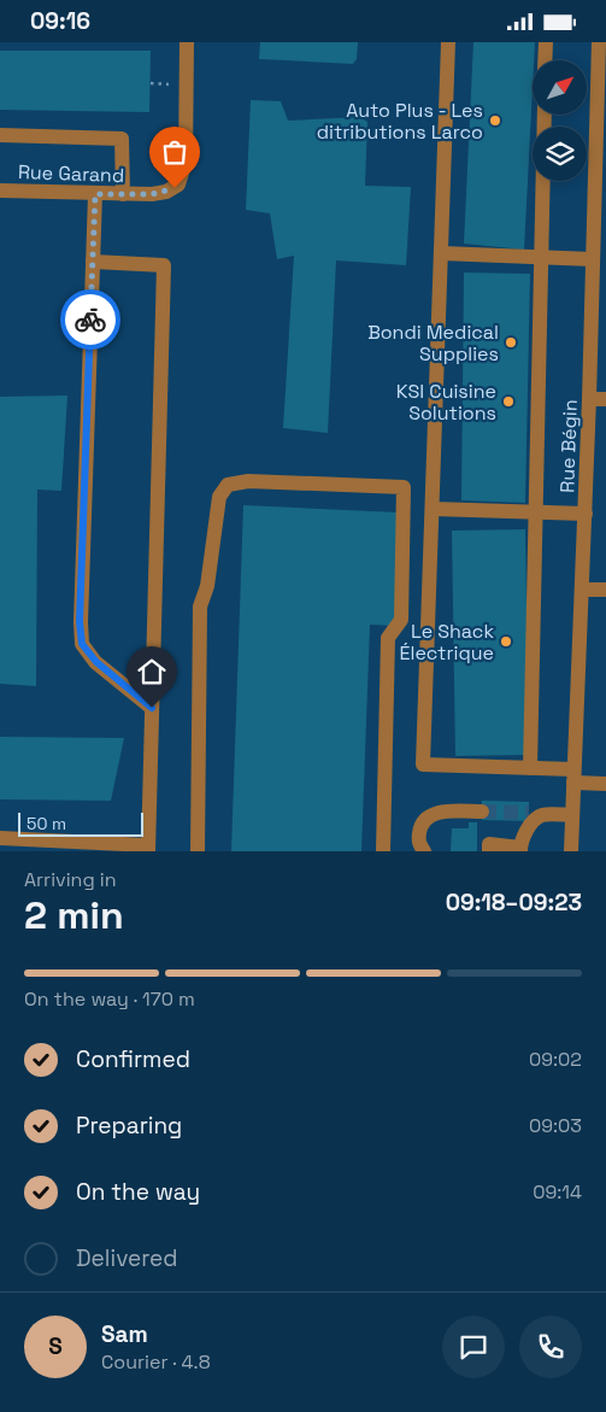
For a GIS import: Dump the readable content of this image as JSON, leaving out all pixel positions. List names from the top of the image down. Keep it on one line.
{"streets":{"street":["Rue Garand","Rue Bégin"]},"places":["Auto Plus - Les ditributions Larco","Bondi Medical Supplies","KSI Cuisine Solutions","Le Shack Électrique"],"scale_bar":"50 m","north":"top right","page":{"status":"09:16","scale":"50 m","heading":["2 min","Arriving in","09:18–09:23"],"panel":["Sam","Courier · 4.8"],"bar":"On the way · 170 m","list":[["Confirmed","09:02"],["Preparing","09:03"],["On the way","09:14"],"Delivered"],"round":"S"}}
